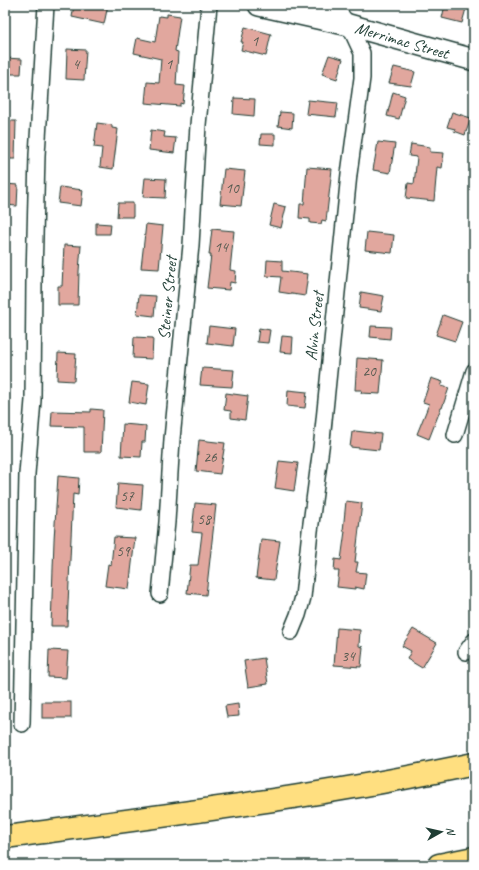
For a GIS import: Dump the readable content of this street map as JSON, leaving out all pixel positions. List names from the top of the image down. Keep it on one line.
{"streets":{"main road":["Merrimac Street"],"street":["Steiner Street","Alvin Street"]},"crossings":[["Merrimac Street","Alvin Street"]],"house_numbers":["1","4","1","10","14","20","26","57","58","59","34"],"north":"right"}
